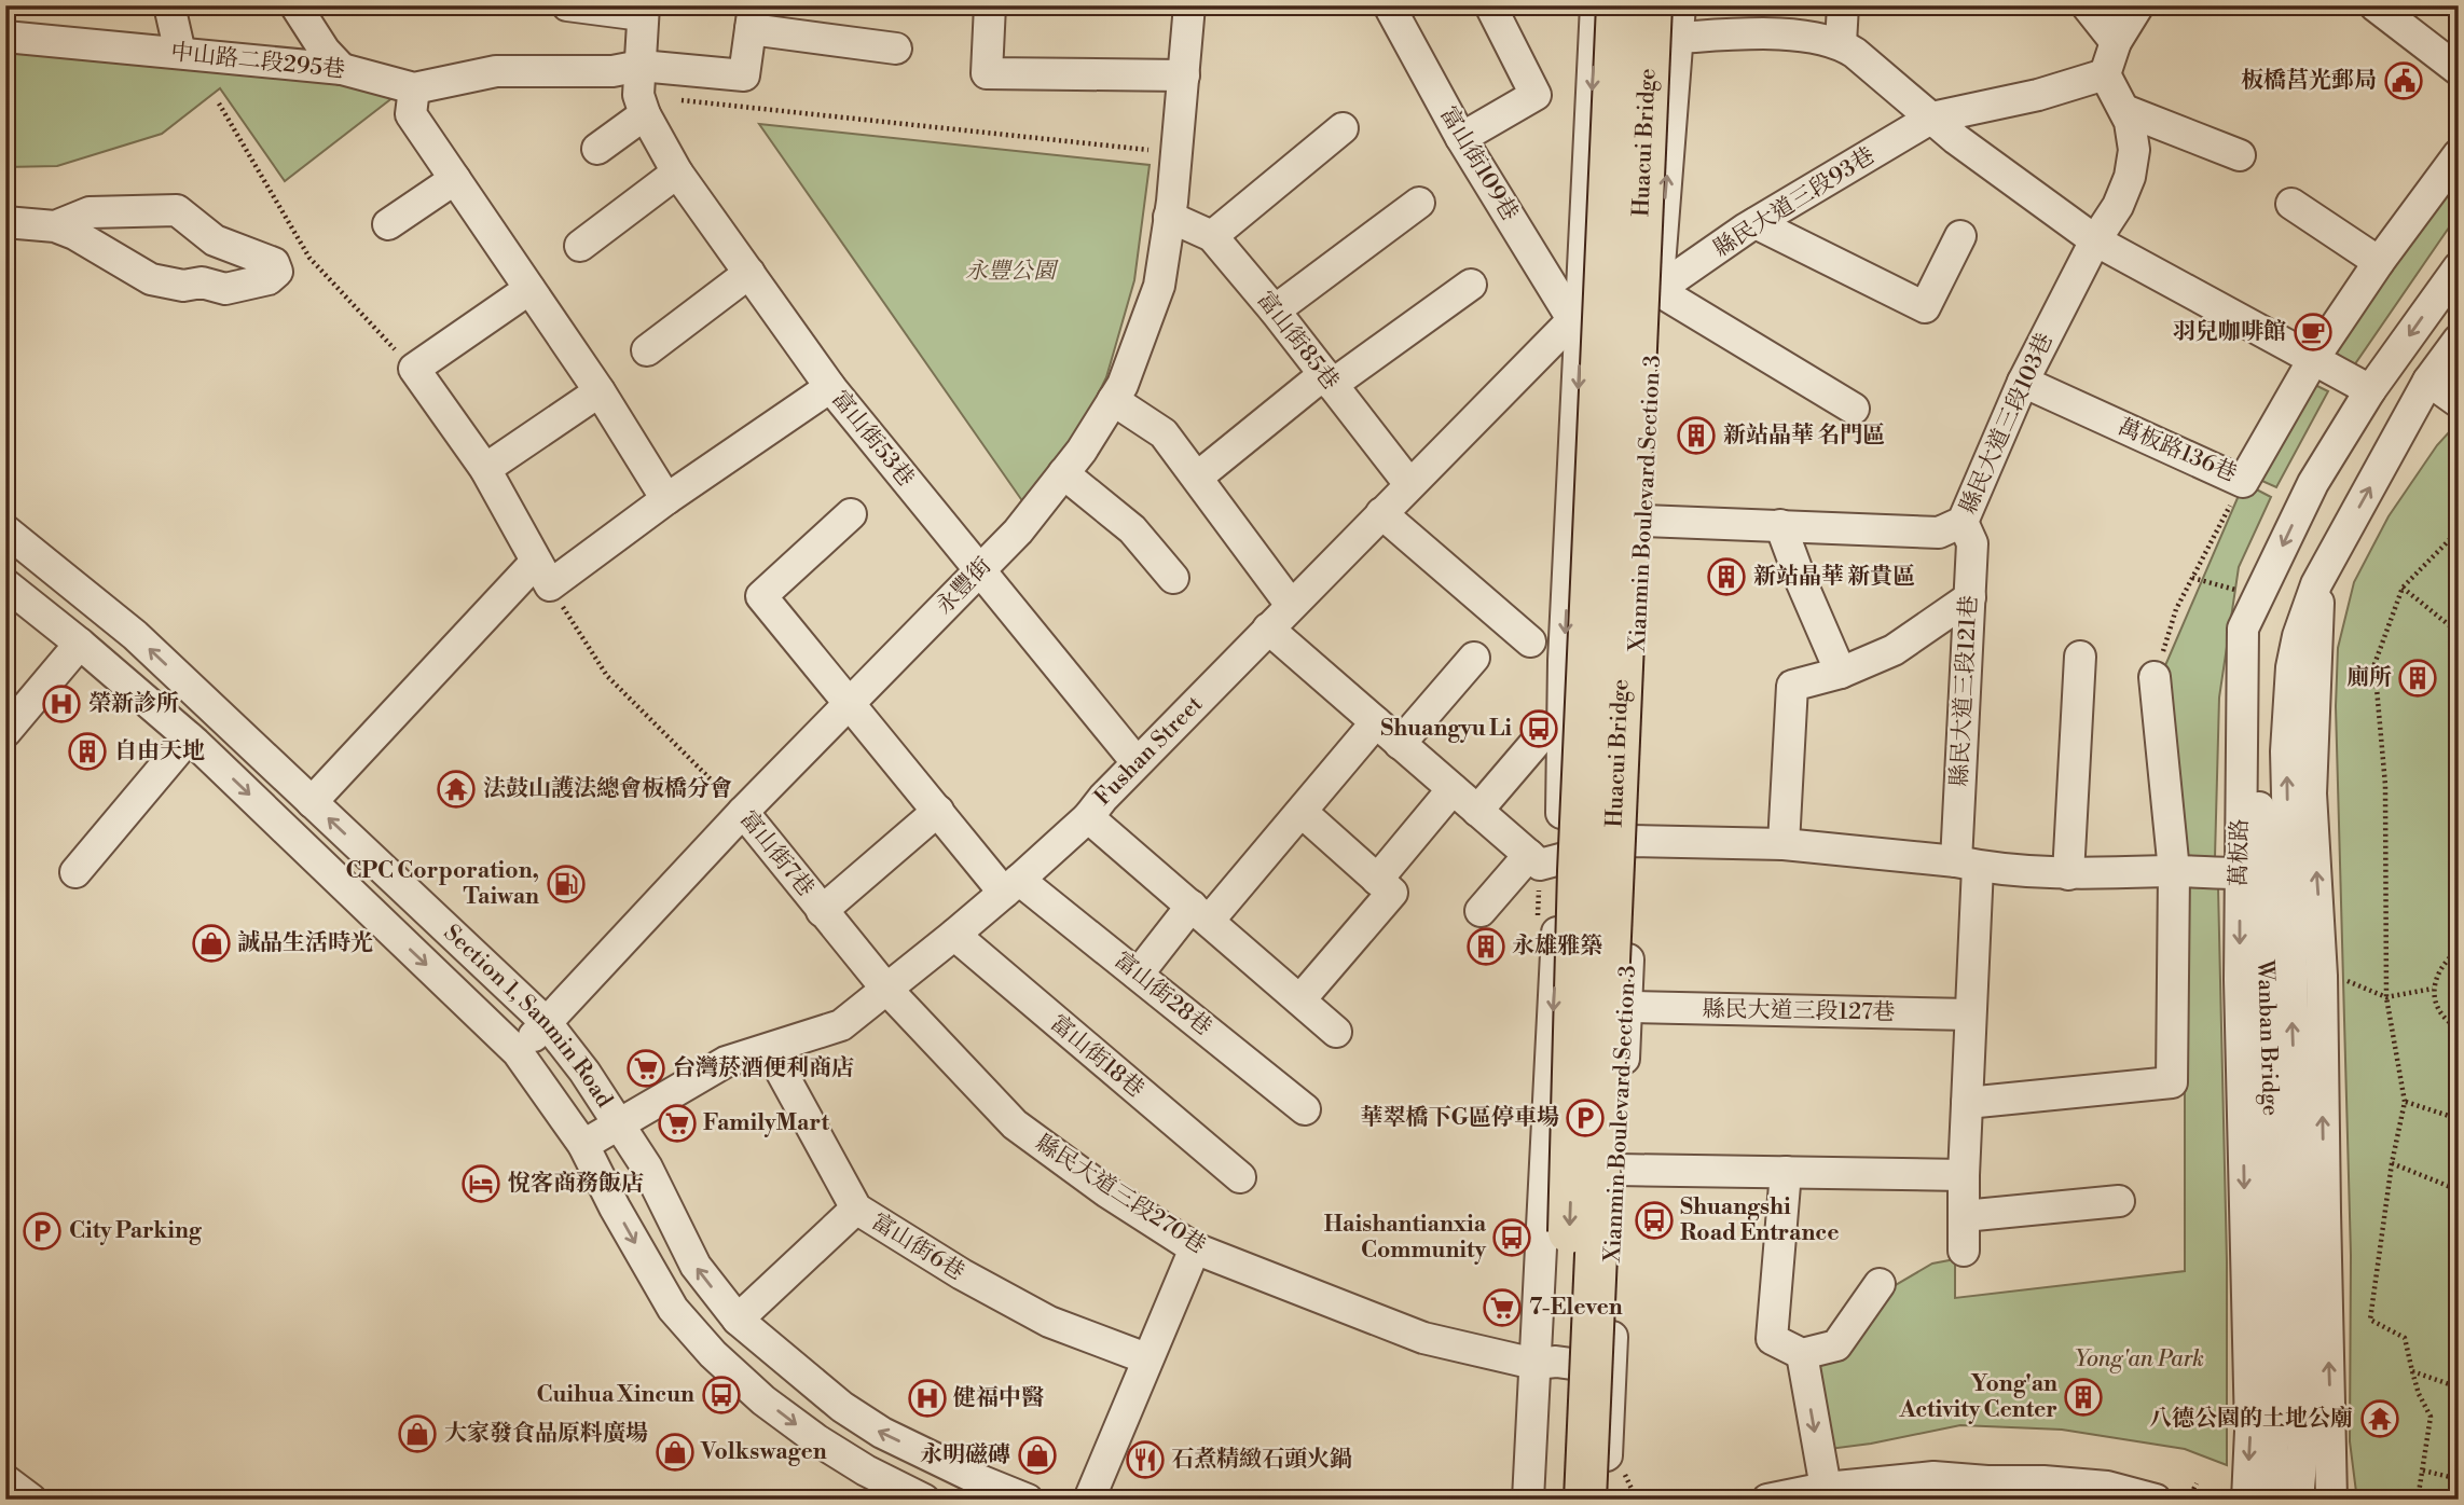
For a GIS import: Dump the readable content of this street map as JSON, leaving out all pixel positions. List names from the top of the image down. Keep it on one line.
{"streets":{"highway":["Huacui Bridge"],"street":["中山路二段295巷","富山街109巷","縣民大道三段93巷","富山街85巷","縣民大道三段103巷","富山街53巷","萬板路136巷","Xianmin Boulevard Section 3","永豐街","縣民大道三段121巷","Fushan Street","萬板路","富山街7巷","富山街28巷","縣民大道三段127巷","Section 1, Sanmin Road","Wanban Bridge","富山街18巷","縣民大道三段270巷","富山街6巷"]},"crossings":[["中山路二段295巷","富山街53巷"],["富山街109巷","Fushan Street"],["縣民大道三段93巷","縣民大道三段103巷"],["縣民大道三段93巷","Xianmin Boulevard Section 3"],["富山街85巷","永豐街"],["富山街85巷","Fushan Street"],["縣民大道三段103巷","萬板路136巷"],["縣民大道三段103巷","Xianmin Boulevard Section 3"],["縣民大道三段103巷","縣民大道三段121巷"],["富山街53巷","永豐街"],["富山街53巷","Fushan Street"],["Xianmin Boulevard Section 3","縣民大道三段127巷"],["Xianmin Boulevard Section 3","縣民大道三段270巷"],["永豐街","富山街7巷"],["永豐街","富山街28巷"],["永豐街","Section 1, Sanmin Road"],["縣民大道三段121巷","縣民大道三段127巷"],["Fushan Street","富山街7巷"],["Fushan Street","富山街28巷"],["Fushan Street","Section 1, Sanmin Road"],["Fushan Street","富山街18巷"],["Fushan Street","縣民大道三段270巷"],["Fushan Street","富山街6巷"],["萬板路","Wanban Bridge"],["富山街7巷","縣民大道三段270巷"]],"parks":["永豐公園","Yong'an Park"],"places":{"public building":["板橋莒光郵局"],"cafe":["羽兒咖啡館"],"building":["新站晶華 名門區","新站晶華 新貴區","廁所","自由天地","永雄雅築","Yong'an Activity Center"],"hospital":["榮新診所","健福中醫"],"bus stop":["Shuangyu Li","Shuangshi Road Entrance","Haishantianxia Community","Cuihua Xincun"],"temple":["法鼓山護法總會板橋分會","八德公園的土地公廟"],"fuel station":["CPC Corporation, Taiwan"],"shop":["誠品生活時光","大家發食品原料廣場","Volkswagen","永明磁磚"],"supermarket":["台灣菸酒便利商店","FamilyMart","7-Eleven"],"parking":["華翠橋下G區停車場","City Parking"],"hotel":["悅客商務飯店"],"restaurant":["石煮精緻石頭火鍋"]}}
